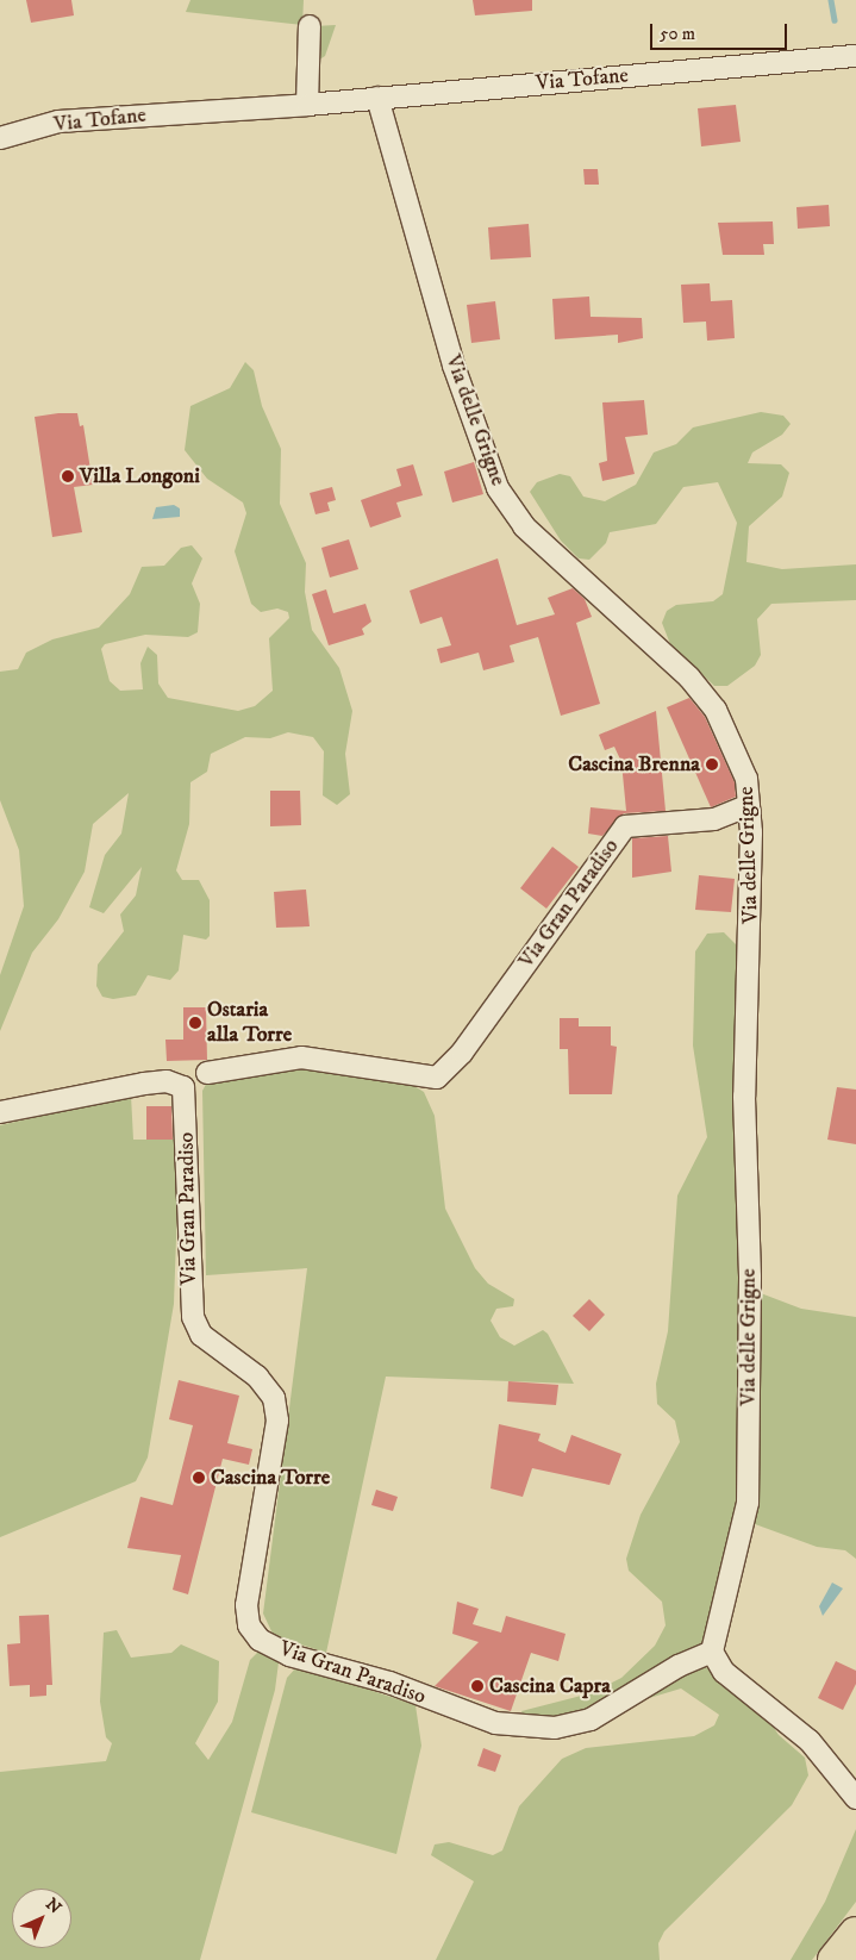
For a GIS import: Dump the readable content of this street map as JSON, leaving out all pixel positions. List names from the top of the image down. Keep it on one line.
{"streets":{"street":["Via Tofane","Via delle Grigne","Via Gran Paradiso"]},"crossings":[["Via Tofane","Via delle Grigne"],["Via delle Grigne","Via Gran Paradiso"]],"places":["Villa Longoni","Cascina Brenna","Ostaria alla Torre","Cascina Torre","Cascina Capra"],"scale_bar":"50 m","north":"top right"}
